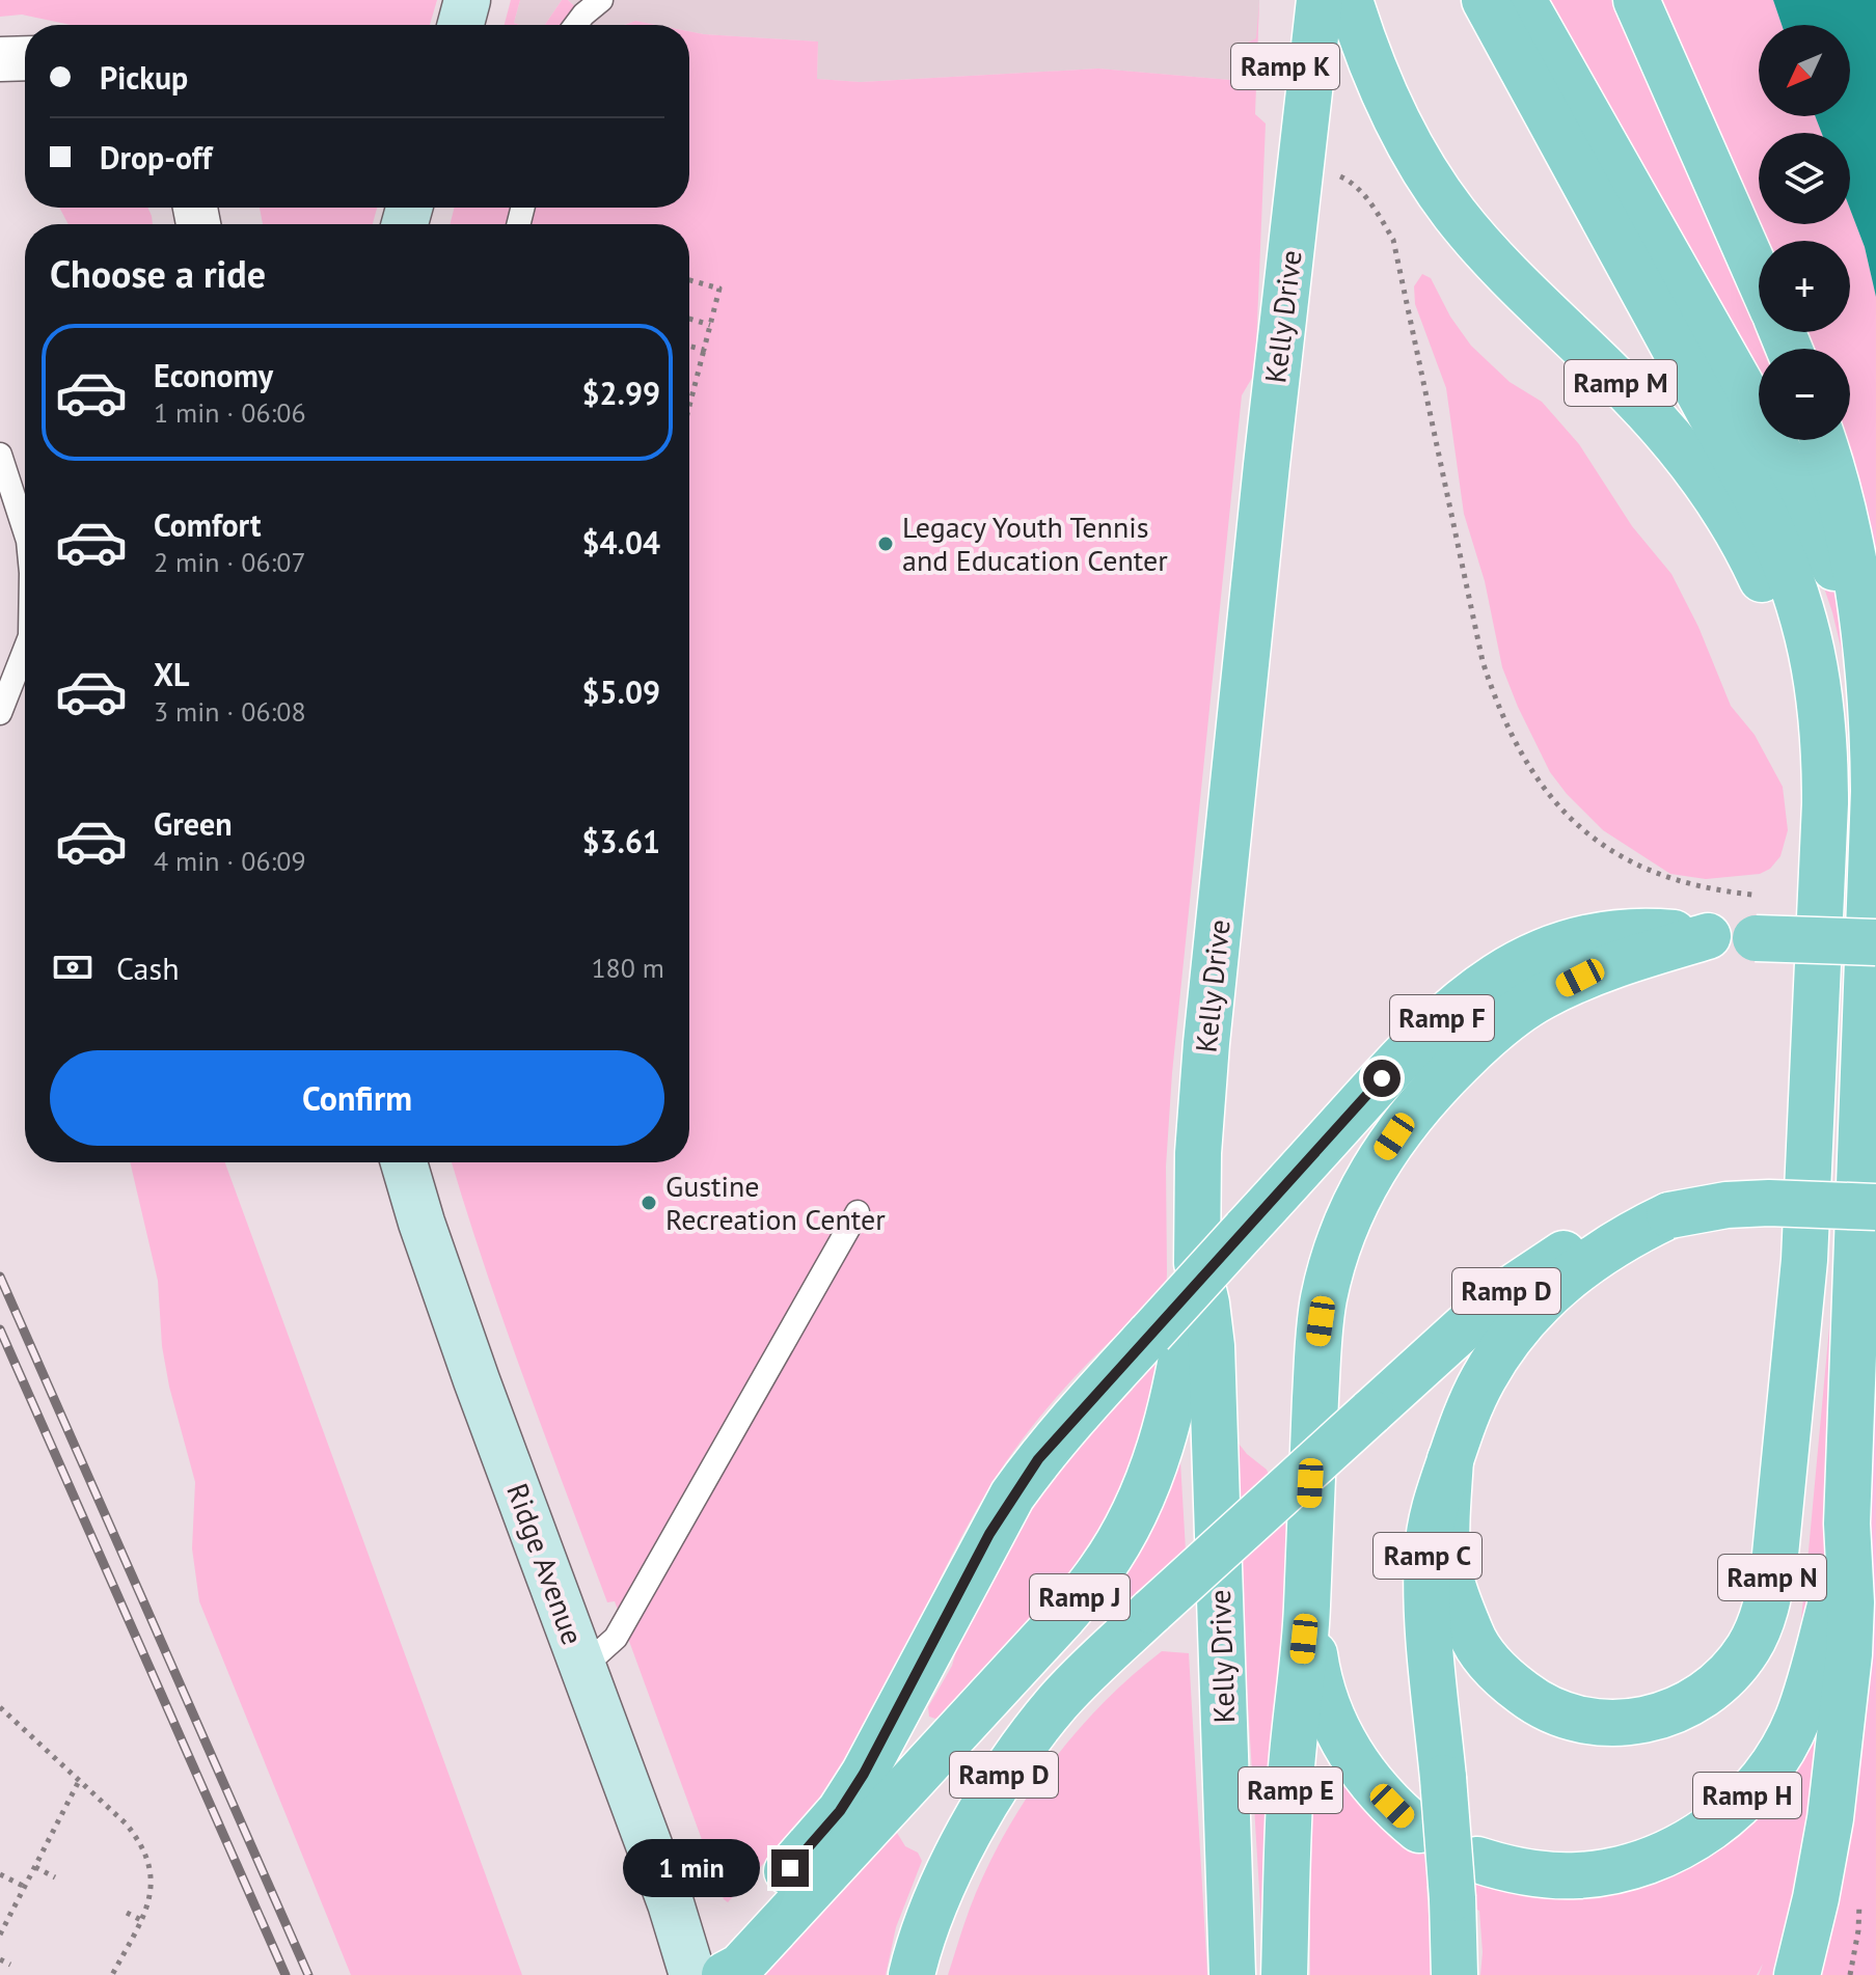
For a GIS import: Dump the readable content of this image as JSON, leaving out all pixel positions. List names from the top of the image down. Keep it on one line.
{"streets":{"main road":["Ramp K","Kelly Drive","Ramp M","Ramp F","Ramp D","Ramp C","Ridge Avenue","Ramp N","Ramp J","Ramp E","Ramp H"]},"crossings":[["Ramp K","Kelly Drive"],["Kelly Drive","Ramp J"],["Ramp M","Ramp N"],["Ramp F","Ramp E"],["Ramp D","Ramp N"],["Ramp C","Ramp N"]],"places":["Legacy Youth Tennis and Education Center","Gustine Recreation Center"],"north":"bottom left","page":{"map_buttons":["+","−"],"banner":["Pickup","Drop-off"],"heading":"Choose a ride","list":[{"name":"Economy","note":"1 min · 06:06","value":"$2.99"},{"name":"Comfort","note":"2 min · 06:07","value":"$4.04"},{"name":"XL","note":"3 min · 06:08","value":"$5.09"},{"name":"Green","note":"4 min · 06:09","value":"$3.61"}],"pay":["Cash","180 m"],"buttons":"Confirm","bubble":"1 min"}}
